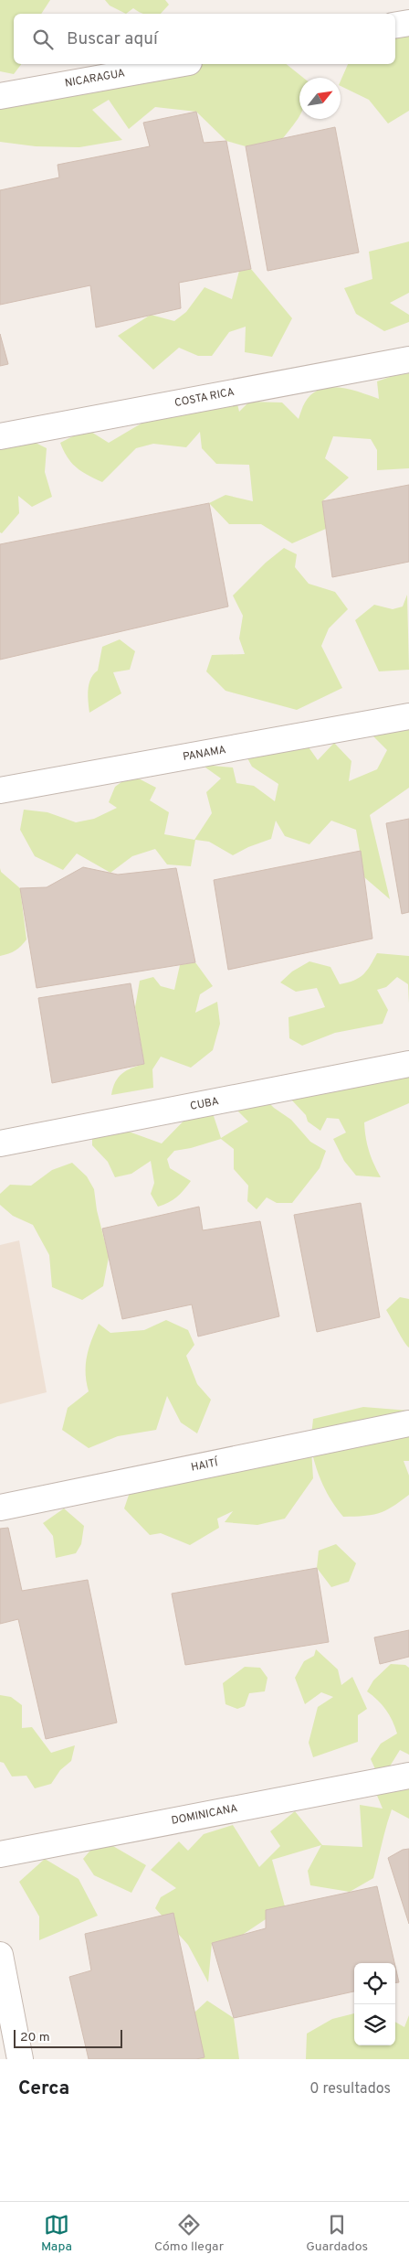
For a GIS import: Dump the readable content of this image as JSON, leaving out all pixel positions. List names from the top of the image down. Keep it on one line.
{"streets":{"street":["NICARAGUA","COSTA RICA","PANAMA","CUBA","HAITÍ","DOMINICANA"]},"scale_bar":"20 m","north":"top right","page":{"search":"Buscar aquí","scale":"20 m","heading":["Cerca","0 resultados"],"nav":["Mapa","Cómo llegar","Guardados"]}}
